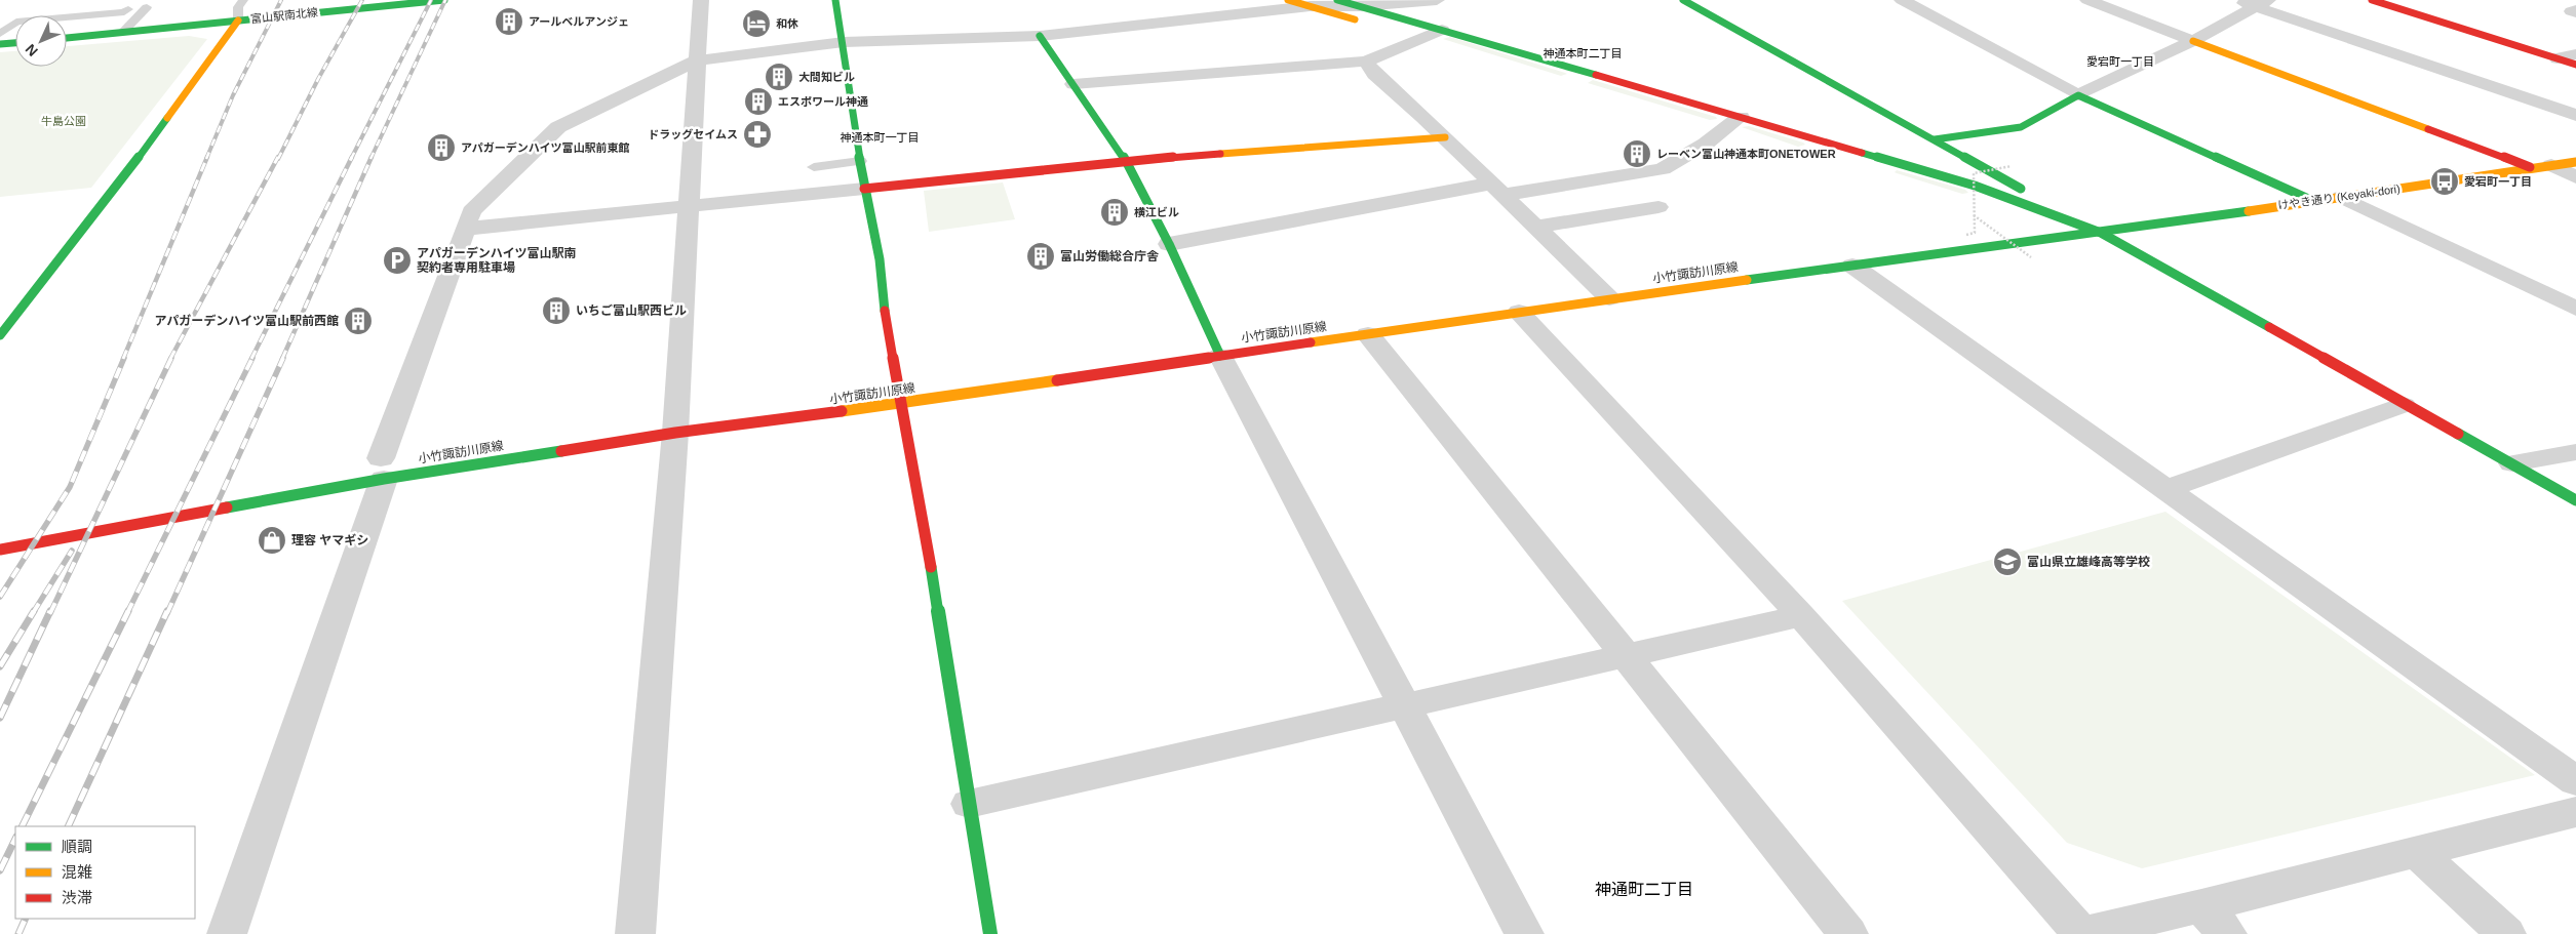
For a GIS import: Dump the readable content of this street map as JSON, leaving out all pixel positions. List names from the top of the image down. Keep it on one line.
{"streets":{"street":["富山駅南北線","けやき通り (Keyaki-dori)","小竹諏訪川原線"]},"crossings":[["けやき通り (Keyaki-dori)","小竹諏訪川原線"]],"districts":["神通本町二丁目","愛宕町一丁目","神通本町一丁目","神通町二丁目"],"parks":["牛島公園"],"places":{"building":["アールベルアンジェ","大間知ビル","エスポワール神通","アパガーデンハイツ富山駅前東館","レーベン富山神通本町ONETOWER","横江ビル","富山労働総合庁舎","いちご富山駅西ビル","アパガーデンハイツ富山駅前西館"],"hotel":["和休"],"pharmacy":["ドラッグセイムス"],"bus stop":["愛宕町一丁目"],"parking":["アパガーデンハイツ富山駅南 契約者専用駐車場"],"shop":["理容 ヤマギシ"],"school or university":["富山県立雄峰高等学校"]},"legend":["順調","混雑","渋滞"],"north":"bottom left"}
